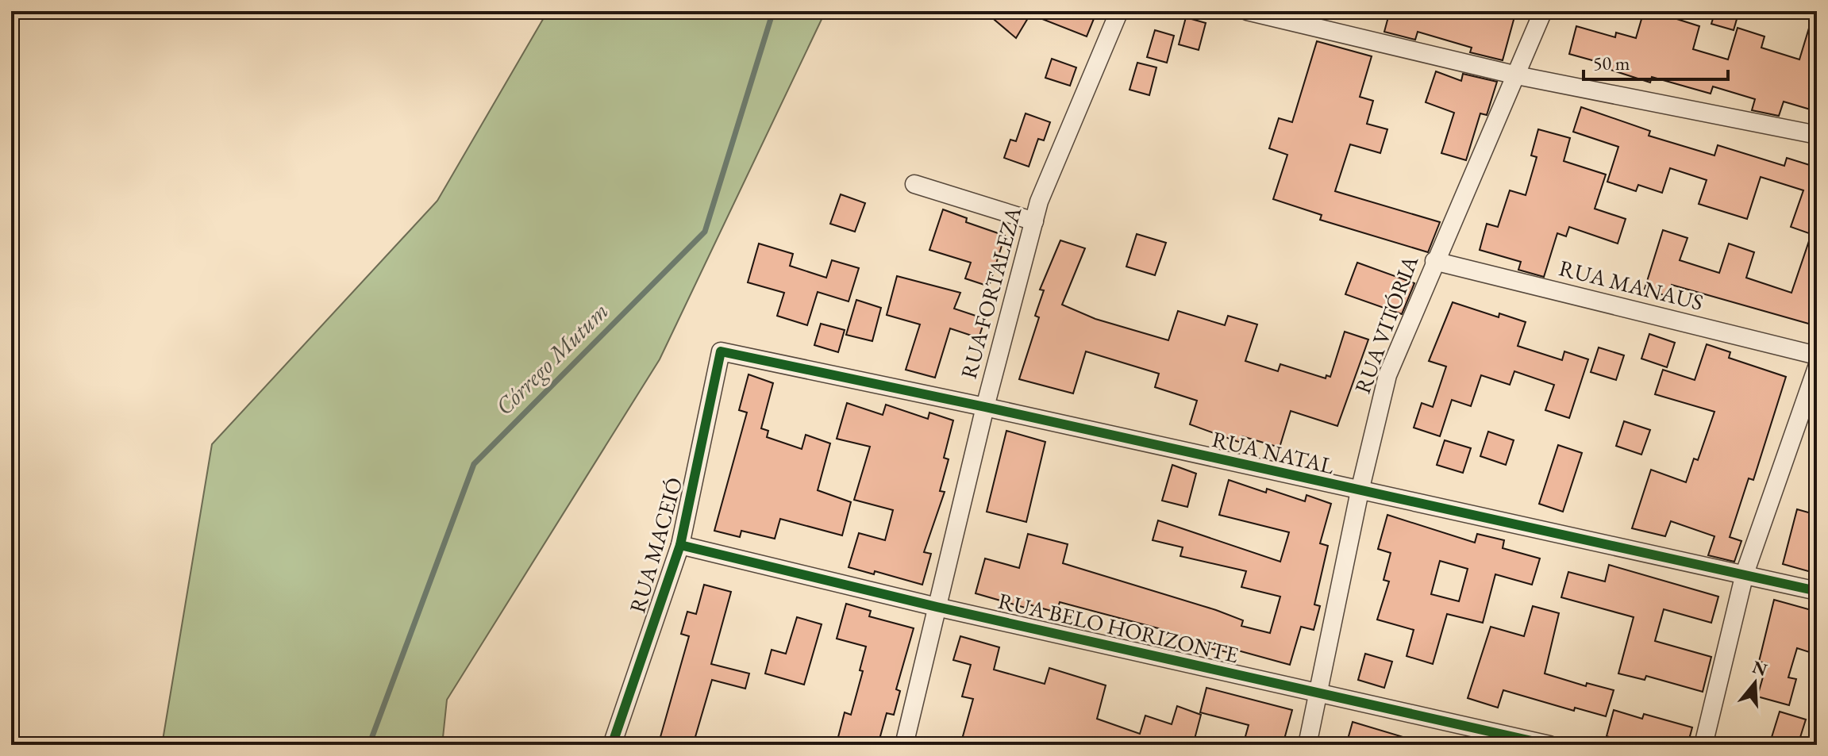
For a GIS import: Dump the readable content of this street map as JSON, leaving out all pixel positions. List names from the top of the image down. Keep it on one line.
{"streets":{"street":["RUA MANAUS","RUA FORTALEZA","RUA VITÓRIA","RUA NATAL","RUA MACEIÓ","RUA BELO HORIZONTE"]},"crossings":[["RUA MANAUS","RUA VITÓRIA"],["RUA FORTALEZA","RUA NATAL"],["RUA FORTALEZA","RUA BELO HORIZONTE"],["RUA VITÓRIA","RUA NATAL"],["RUA VITÓRIA","RUA BELO HORIZONTE"],["RUA NATAL","RUA MACEIÓ"],["RUA MACEIÓ","RUA BELO HORIZONTE"]],"water":["Córrego Mutum"],"scale_bar":"50 m","north":"top"}
